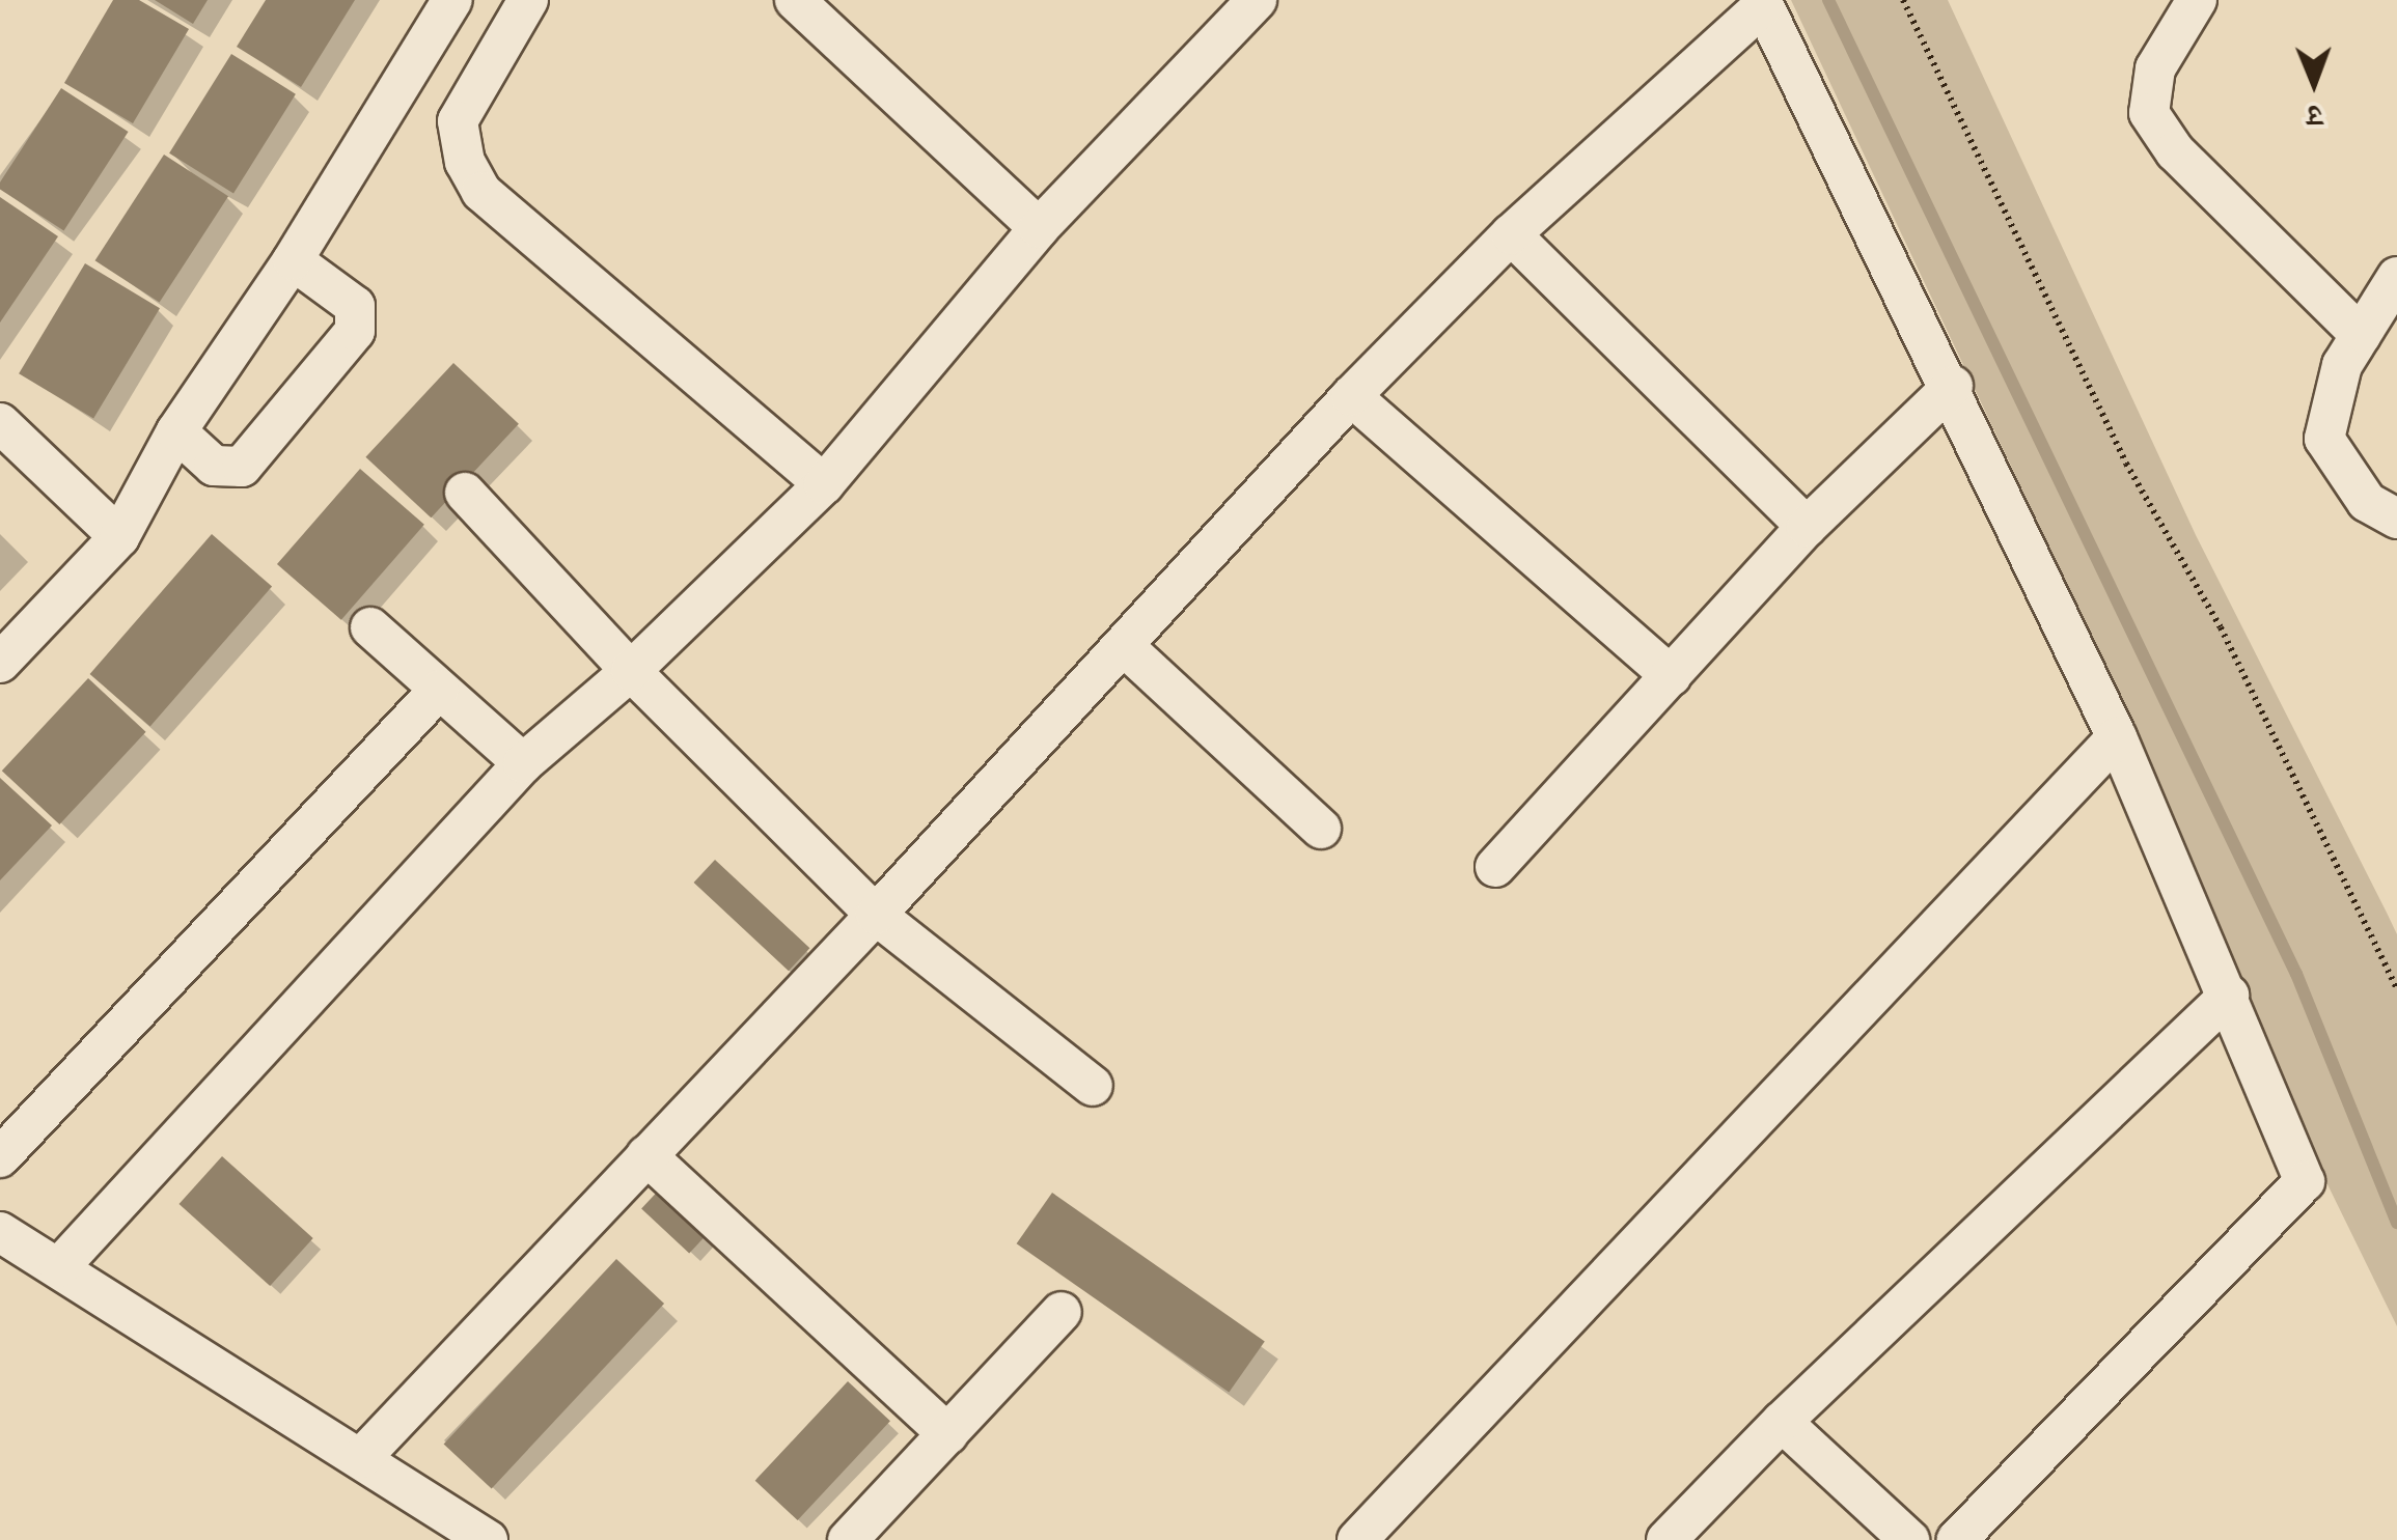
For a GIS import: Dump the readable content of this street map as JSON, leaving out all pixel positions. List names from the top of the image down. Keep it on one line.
{"north":"bottom"}
